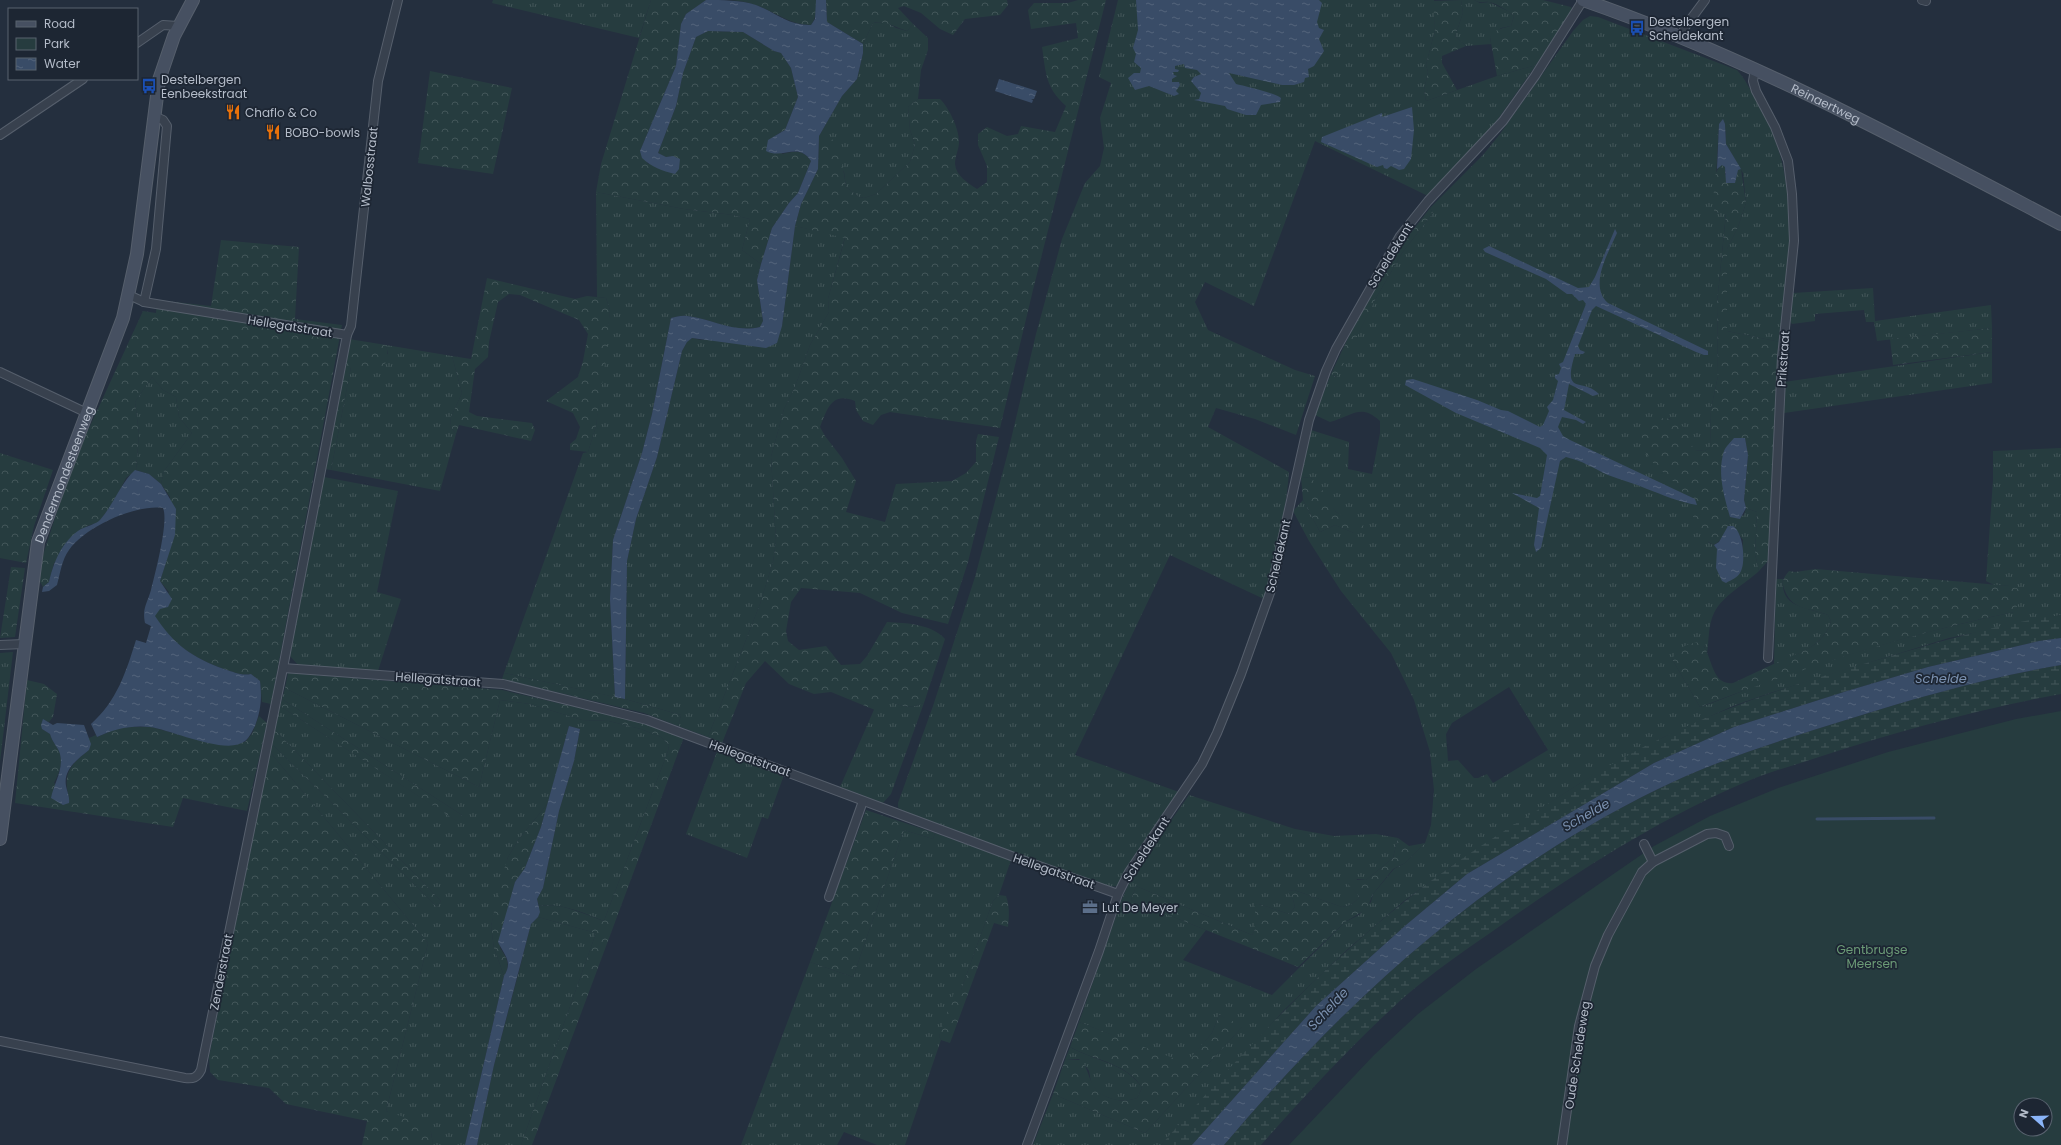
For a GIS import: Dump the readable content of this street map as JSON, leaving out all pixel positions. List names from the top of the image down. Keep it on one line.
{"streets":{"main road":["Reinaertweg","Dendermondesteenweg"],"street":["Walbosstraat","Scheldekant","Hellegatstraat","Prikstraat","Zenderstraat","Oude Scheldeweg"]},"crossings":[["Reinaertweg","Scheldekant"],["Reinaertweg","Prikstraat"],["Walbosstraat","Hellegatstraat"],["Scheldekant","Hellegatstraat"],["Hellegatstraat","Dendermondesteenweg"],["Hellegatstraat","Zenderstraat"]],"water":["Schelde"],"parks":["Gentbrugse Meersen"],"places":{"bus stop":["Destelbergen Scheldekant","Destelbergen Eenbeekstraat"],"restaurant":["Chaflo & Co","BOBO-bowls"],"office":["Lut De Meyer"]},"legend":["Road","Park","Water"],"north":"left"}
